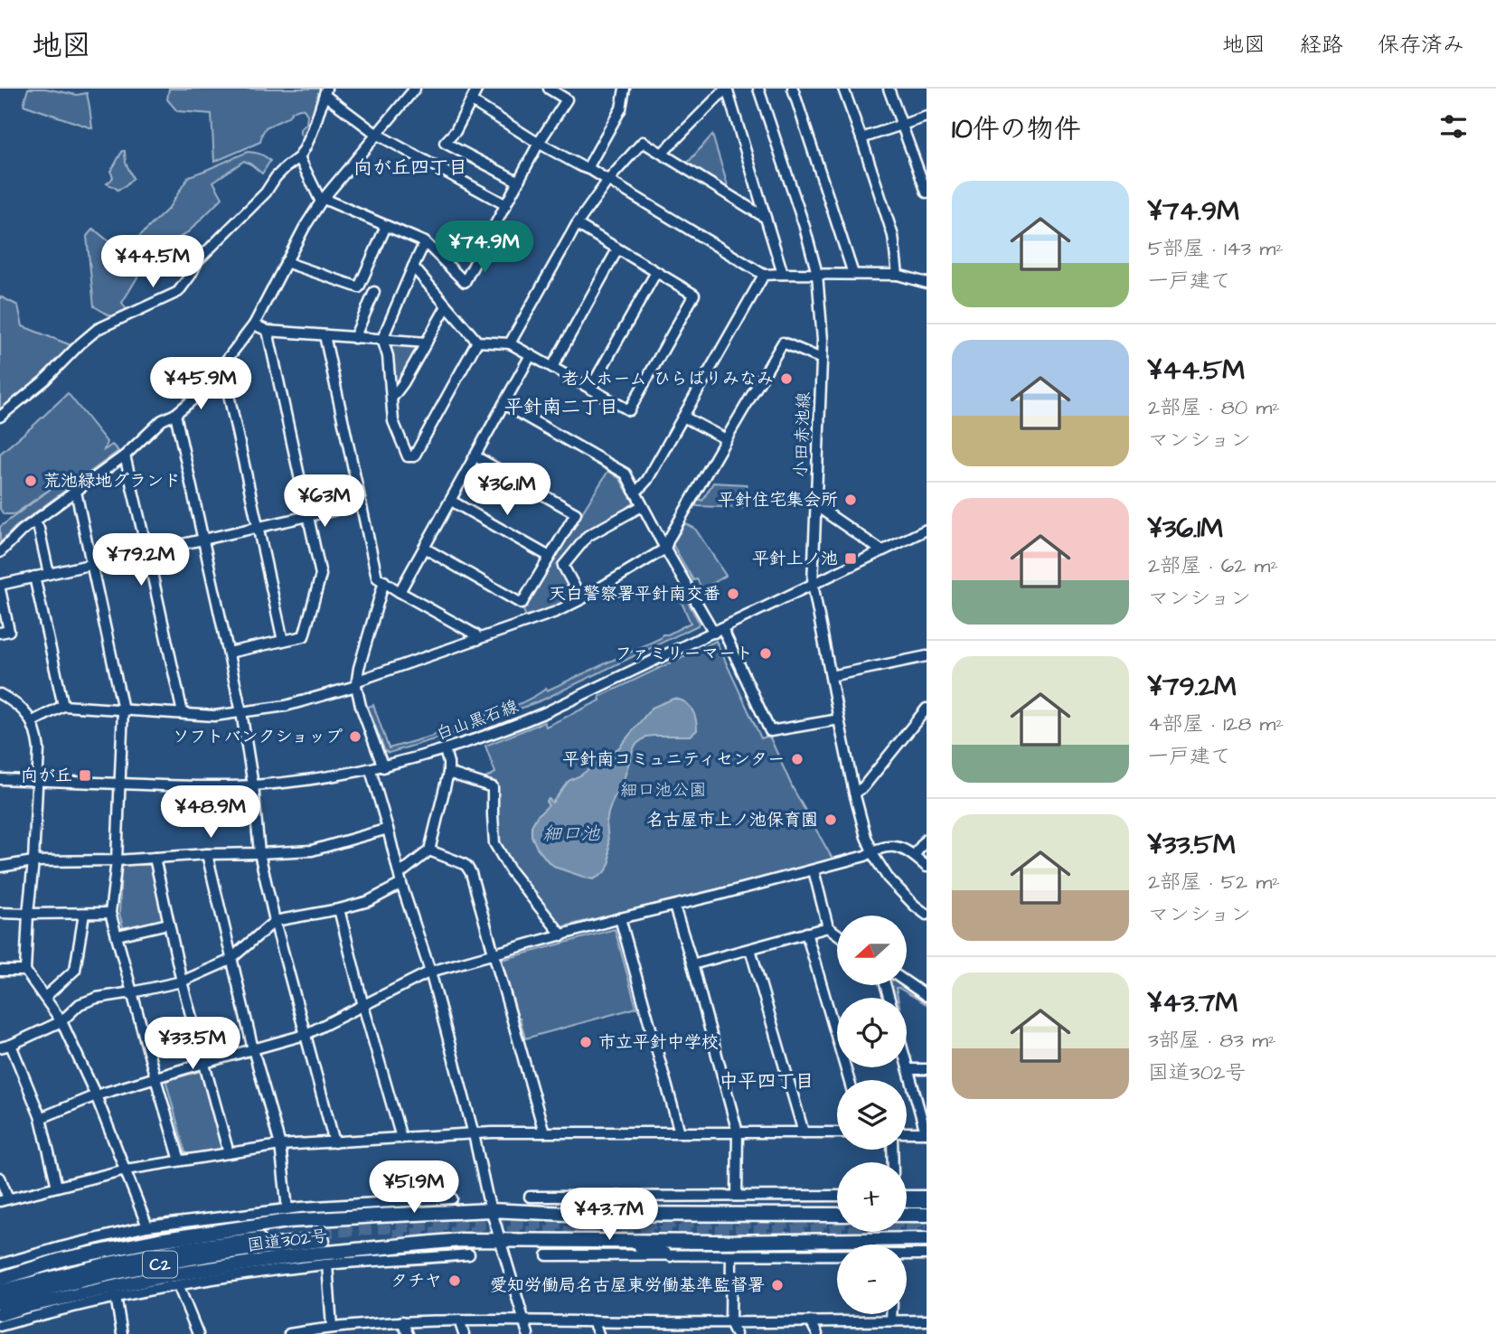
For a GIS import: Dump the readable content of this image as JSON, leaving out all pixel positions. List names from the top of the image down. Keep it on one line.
{"streets":{"highway":["国道302号","C2"],"street":["小田赤池線","白山黒石線"]},"crossings":[["小田赤池線","白山黒石線"]],"districts":["向が丘四丁目","平針南二丁目","中平四丁目"],"water":["細口池"],"parks":["細口池公園"],"places":{"other":["老人ホーム ひらばりみなみ","荒池緑地グランド","平針住宅集会所","天白警察署平針南交番","ファミリーマート","ソフトバンクショップ","平針南コミュニティセンター","名古屋市上ノ池保育園","市立平針中学校","タチヤ","愛知労働局名古屋東労働基準監督署"],"transit":["平針上ノ池","向が丘"]},"north":"left","page":{"header":"地図","nav":["地図","経路","保存済み"],"heading":"10件の物件","list":[{"name":"¥74.9M","note":"5部屋 · 143 m² · 一戸建て"},{"name":"¥44.5M","note":"2部屋 · 80 m² · マンション"},{"name":"¥36.1M","note":"2部屋 · 62 m² · マンション"},{"name":"¥79.2M","note":"4部屋 · 128 m² · 一戸建て"},{"name":"¥33.5M","note":"2部屋 · 52 m² · マンション"},{"name":"¥43.7M","note":"3部屋 · 83 m² · 国道302号"}],"price":["¥74.9M","¥44.5M","¥45.9M","¥36.1M","¥63M","¥79.2M","¥48.9M","¥33.5M","¥51.9M","¥43.7M"],"map_buttons":["+","−"]}}
